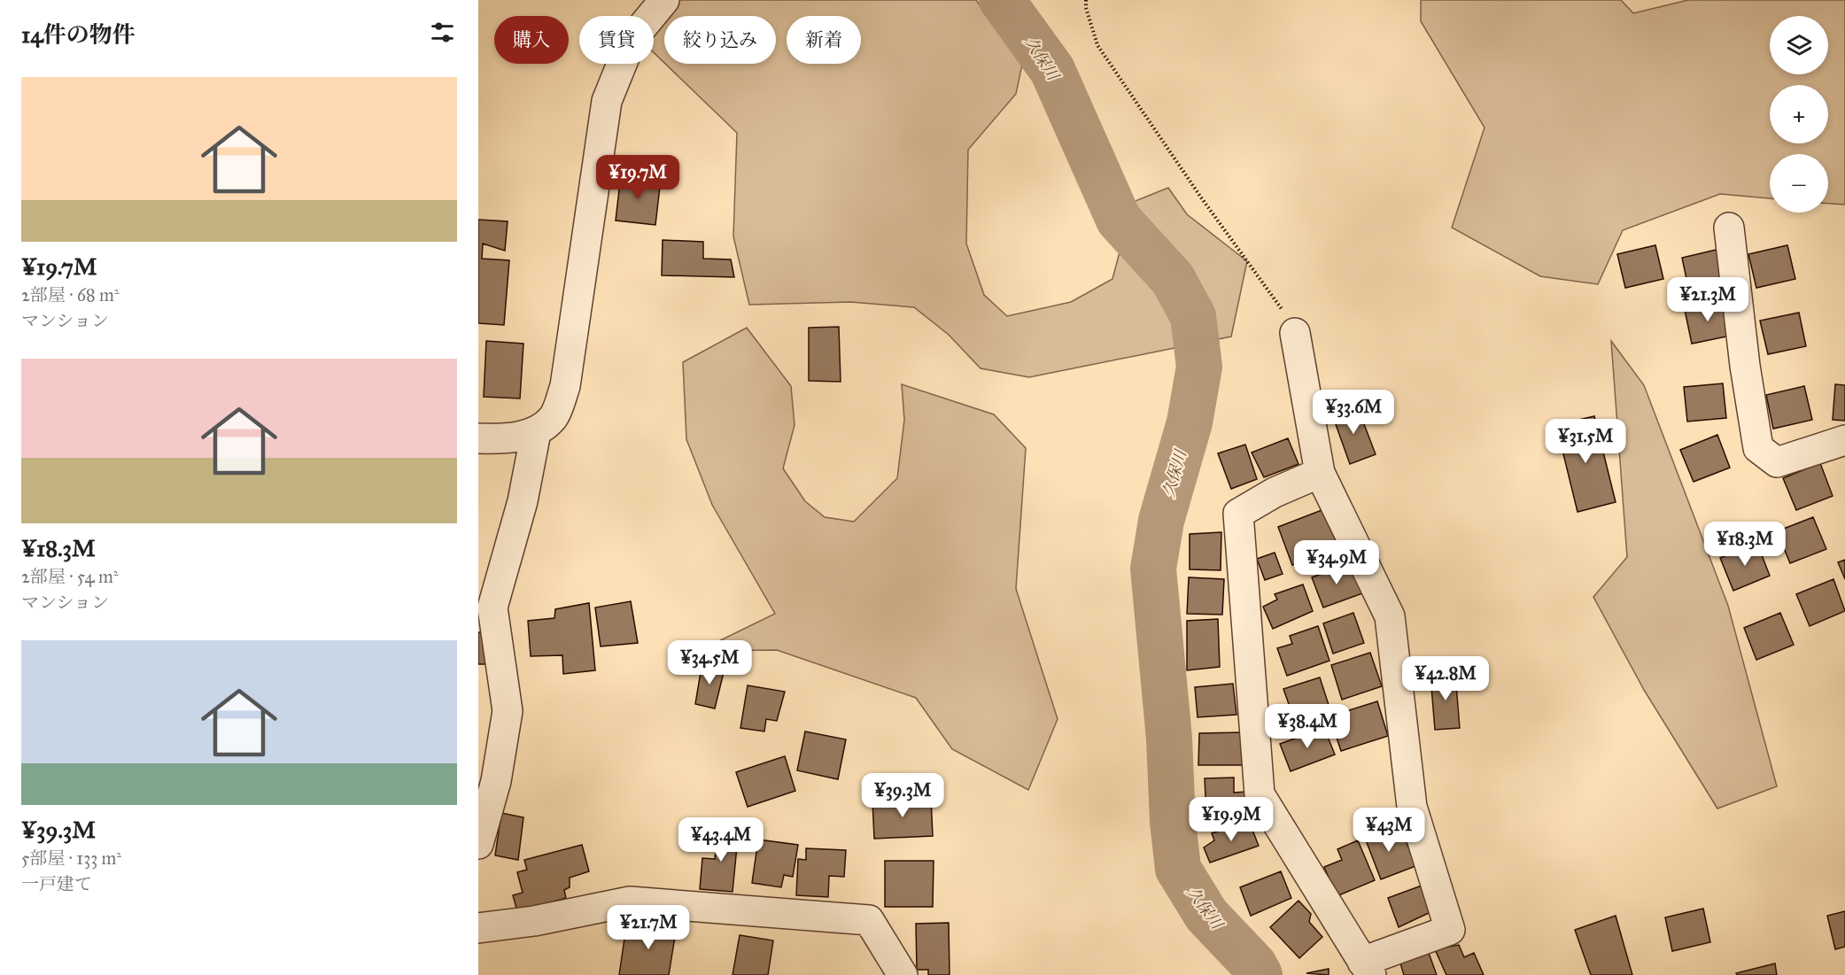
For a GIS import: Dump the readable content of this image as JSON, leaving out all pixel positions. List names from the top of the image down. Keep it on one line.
{"water":["久保川"],"page":{"heading":"14件の物件","map_buttons":["+","−"],"chip":["購入","賃貸","絞り込み","新着"],"list":[{"name":"¥19.7M","note":"2部屋 · 68 m² · マンション"},{"name":"¥18.3M","note":"2部屋 · 54 m² · マンション"},{"name":"¥39.3M","note":"5部屋 · 133 m² · 一戸建て"}],"price":["¥19.7M","¥21.3M","¥33.6M","¥31.5M","¥18.3M","¥34.9M","¥34.5M","¥42.8M","¥38.4M","¥39.3M","¥19.9M","¥43M","¥43.4M","¥21.7M"]}}
